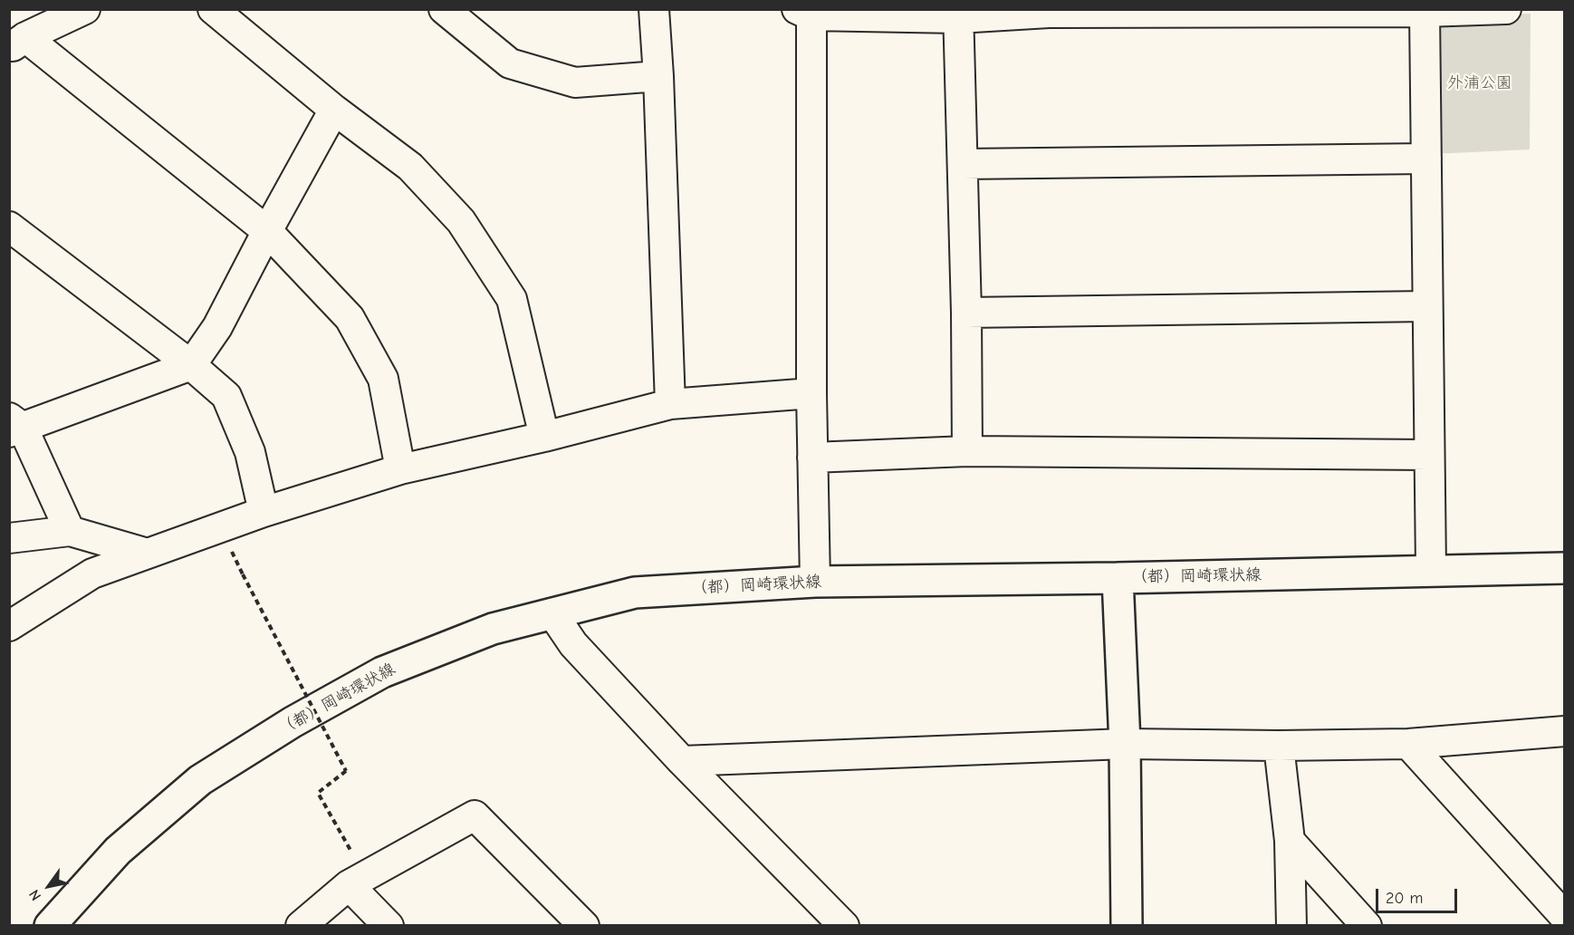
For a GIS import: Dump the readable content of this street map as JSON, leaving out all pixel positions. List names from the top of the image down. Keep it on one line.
{"streets":{"street":["（都）岡崎環状線"]},"parks":["外浦公園"],"scale_bar":"20 m","north":"bottom left"}
